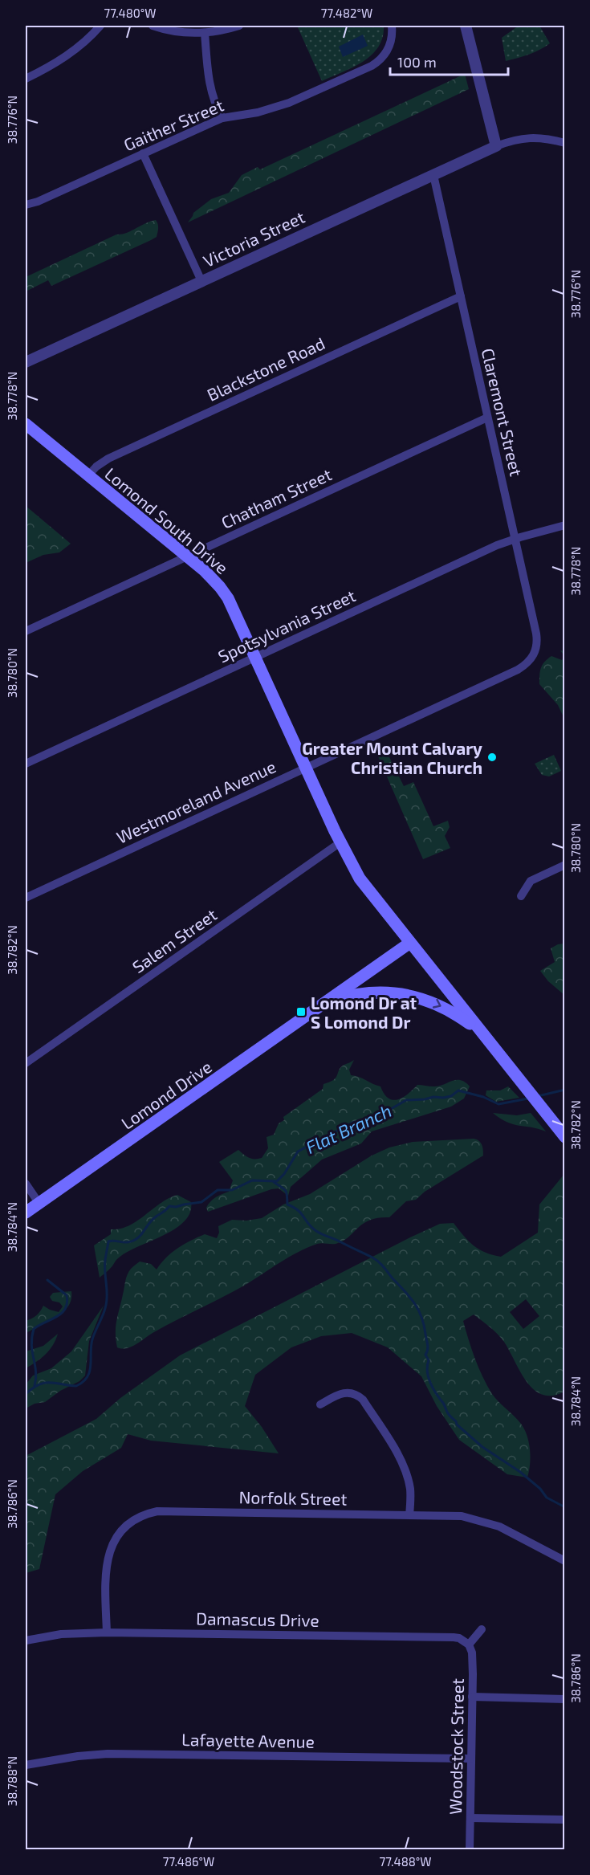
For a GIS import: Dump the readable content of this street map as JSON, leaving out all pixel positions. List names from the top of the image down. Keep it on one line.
{"streets":{"main road":["Lomond South Drive","Lomond Drive"],"street":["Gaither Street","Victoria Street","Blackstone Road","Claremont Street","Chatham Street","Spotsylvania Street","Westmoreland Avenue","Salem Street","Norfolk Street","Damascus Drive","Lafayette Avenue","Woodstock Street"]},"crossings":[["Victoria Street","Claremont Street"],["Blackstone Road","Claremont Street"],["Blackstone Road","Lomond South Drive"],["Claremont Street","Chatham Street"],["Claremont Street","Spotsylvania Street"],["Claremont Street","Westmoreland Avenue"],["Chatham Street","Lomond South Drive"],["Lomond South Drive","Spotsylvania Street"],["Lomond South Drive","Westmoreland Avenue"],["Lomond South Drive","Salem Street"],["Lomond South Drive","Lomond Drive"],["Norfolk Street","Damascus Drive"],["Damascus Drive","Woodstock Street"],["Lafayette Avenue","Woodstock Street"]],"water":["Flat Branch"],"places":{"other":["Greater Mount Calvary Christian Church"],"transit":["Lomond Dr at S Lomond Dr"]},"scale_bar":"100 m","coordinates":["77.480°W","77.482°W","38.776°N","38.778°N","38.780°N","38.782°N","38.784°N","38.786°N","38.788°N","77.486°W","77.488°W"]}
